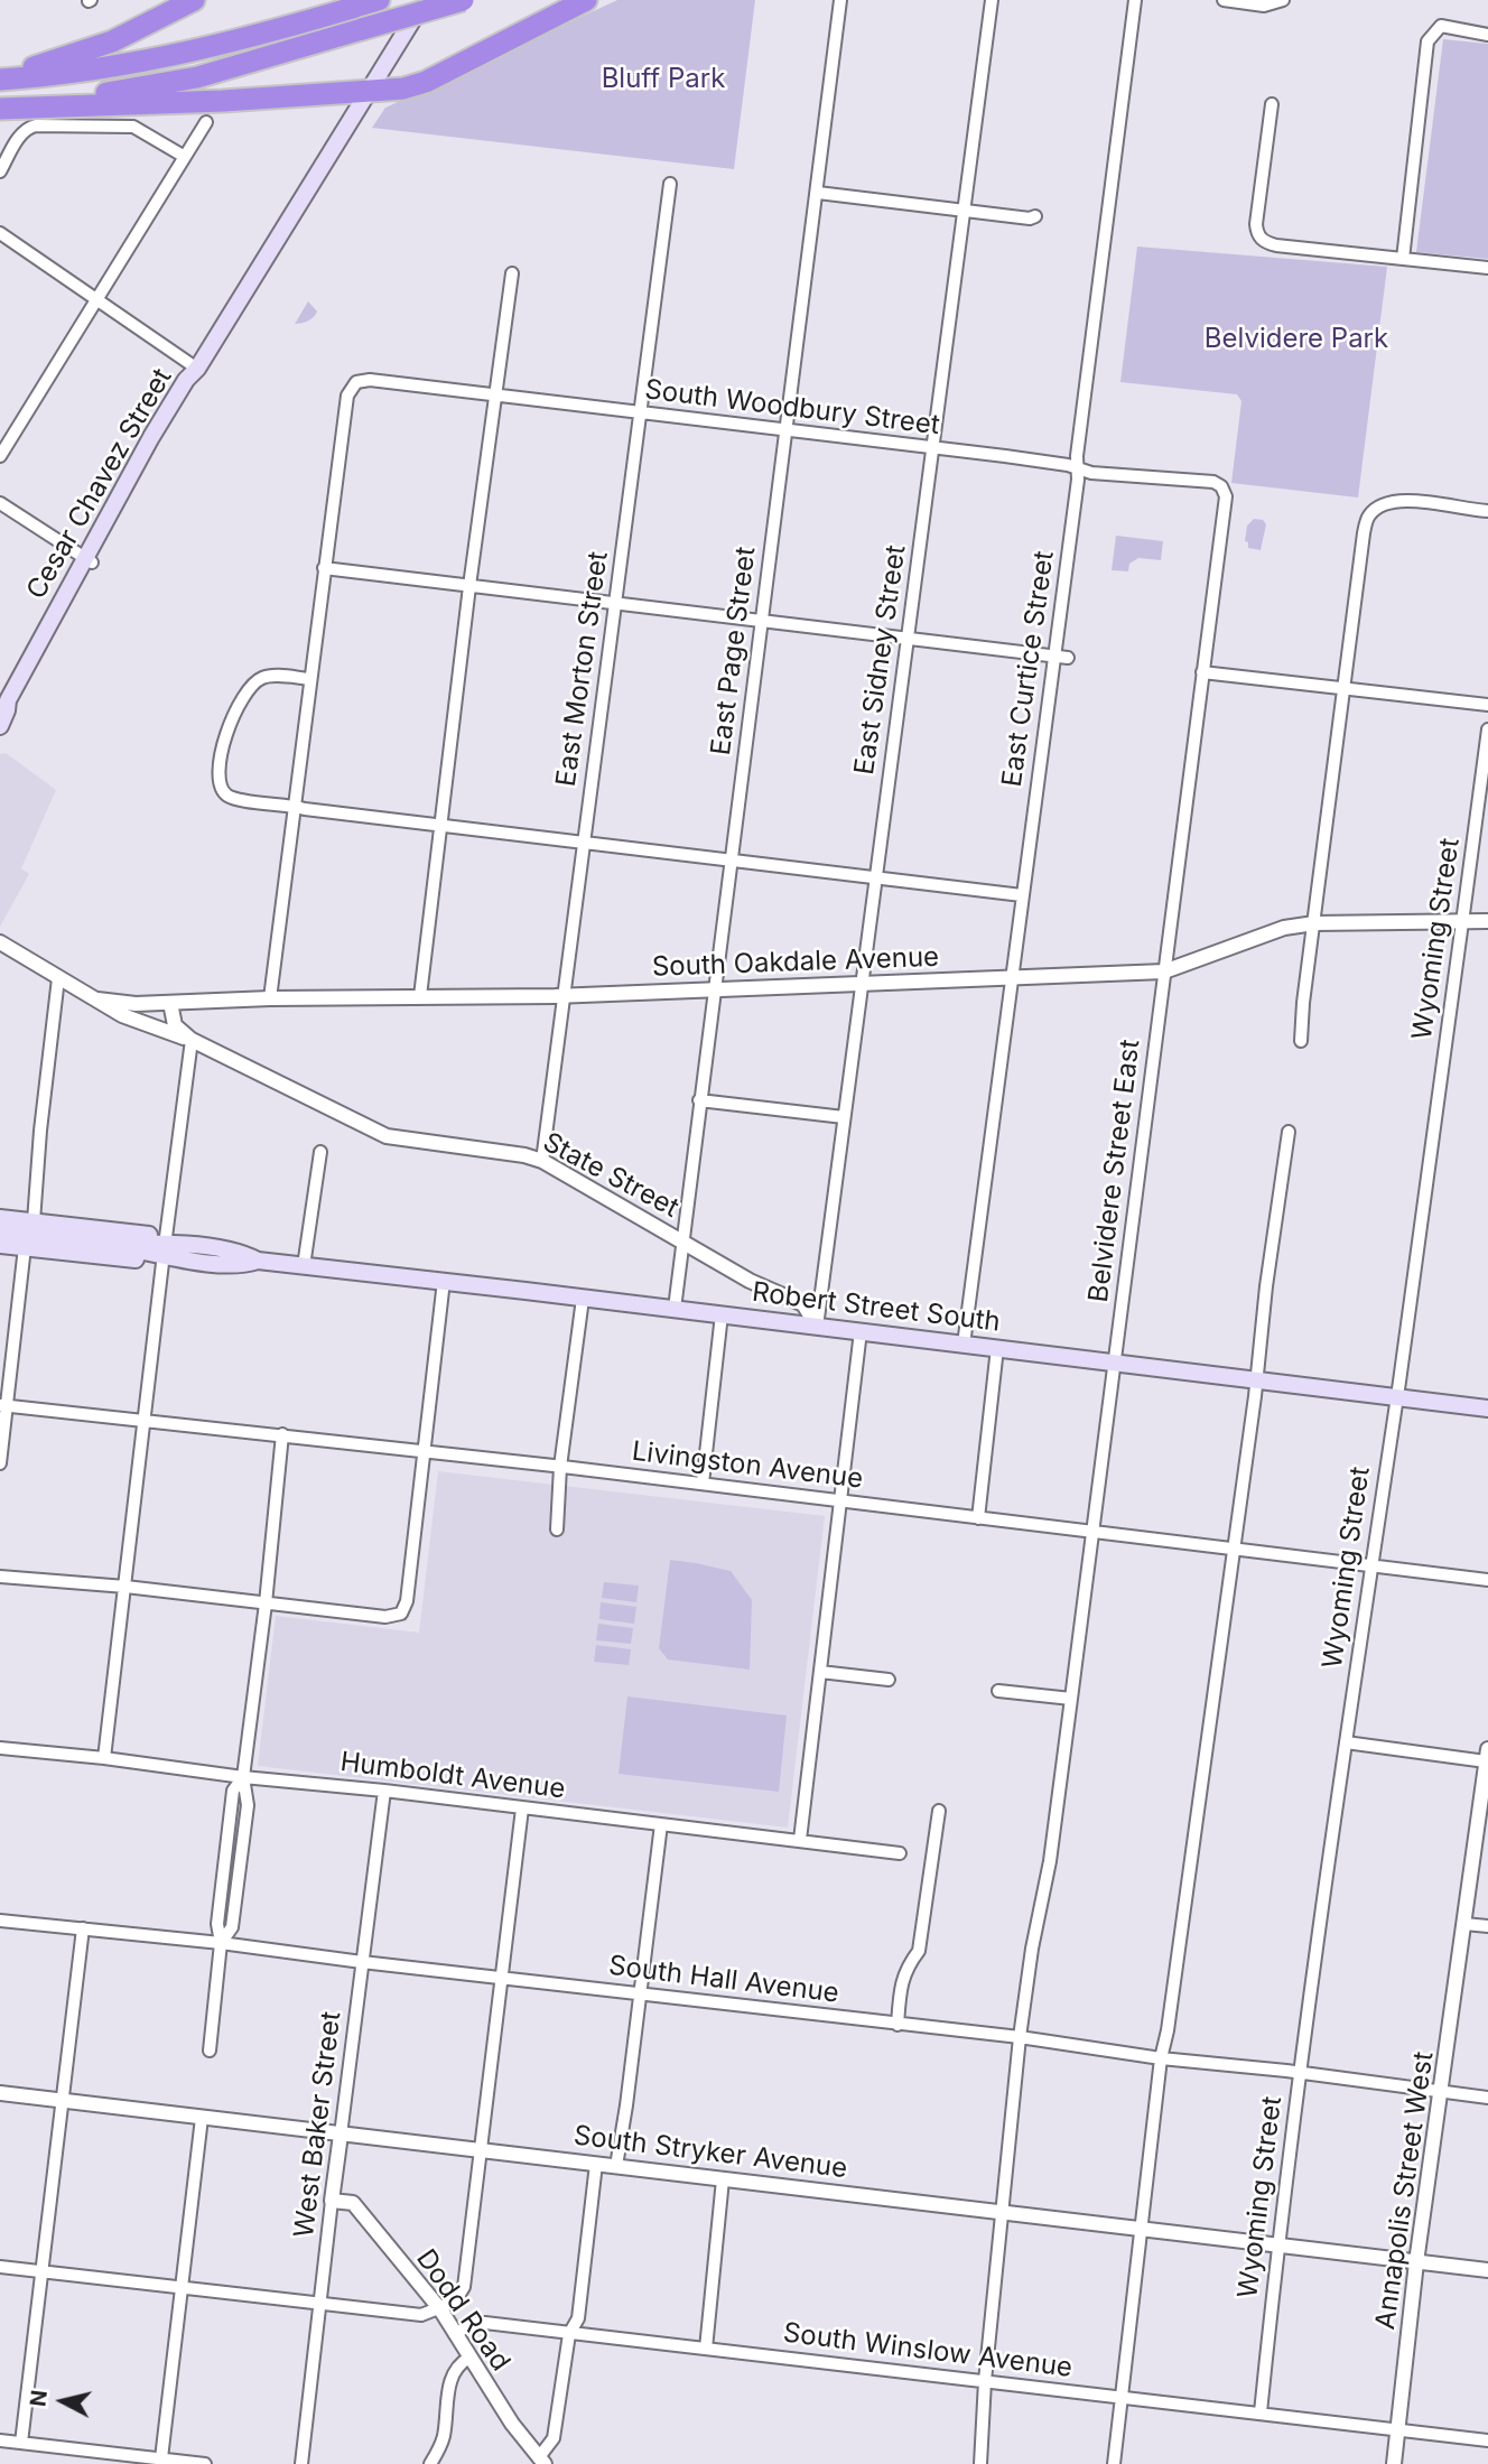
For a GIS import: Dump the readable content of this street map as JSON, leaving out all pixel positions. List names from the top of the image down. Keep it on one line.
{"streets":{"main road":["Cesar Chavez Street","Robert Street South"],"street":["South Woodbury Street","East Page Street","East Sidney Street","East Morton Street","East Curtice Street","Wyoming Street","South Oakdale Avenue","Belvidere Street East","State Street","Livingston Avenue","Humboldt Avenue","South Hall Avenue","West Baker Street","South Stryker Avenue","Annapolis Street West","Dodd Road","South Winslow Avenue"]},"crossings":[["South Woodbury Street","East Page Street"],["South Woodbury Street","East Sidney Street"],["South Woodbury Street","East Morton Street"],["South Woodbury Street","East Curtice Street"],["South Woodbury Street","Belvidere Street East"],["East Page Street","South Oakdale Avenue"],["East Page Street","State Street"],["East Page Street","Robert Street South"],["East Sidney Street","South Oakdale Avenue"],["East Sidney Street","State Street"],["East Sidney Street","Robert Street South"],["East Morton Street","South Oakdale Avenue"],["East Morton Street","State Street"],["East Curtice Street","South Oakdale Avenue"],["East Curtice Street","Robert Street South"],["Wyoming Street","South Oakdale Avenue"],["Wyoming Street","Robert Street South"],["Wyoming Street","Livingston Avenue"],["Wyoming Street","South Hall Avenue"],["Wyoming Street","South Stryker Avenue"],["Wyoming Street","South Winslow Avenue"],["South Oakdale Avenue","Belvidere Street East"],["South Oakdale Avenue","State Street"],["Belvidere Street East","Robert Street South"],["Belvidere Street East","Livingston Avenue"],["Belvidere Street East","South Hall Avenue"],["Belvidere Street East","South Stryker Avenue"],["Belvidere Street East","South Winslow Avenue"],["State Street","Robert Street South"],["Humboldt Avenue","West Baker Street"],["South Hall Avenue","West Baker Street"],["South Hall Avenue","Annapolis Street West"],["West Baker Street","South Stryker Avenue"],["West Baker Street","Dodd Road"],["South Stryker Avenue","Annapolis Street West"],["Annapolis Street West","South Winslow Avenue"],["Dodd Road","South Winslow Avenue"]],"parks":["Bluff Park","Belvidere Park"],"north":"left"}
